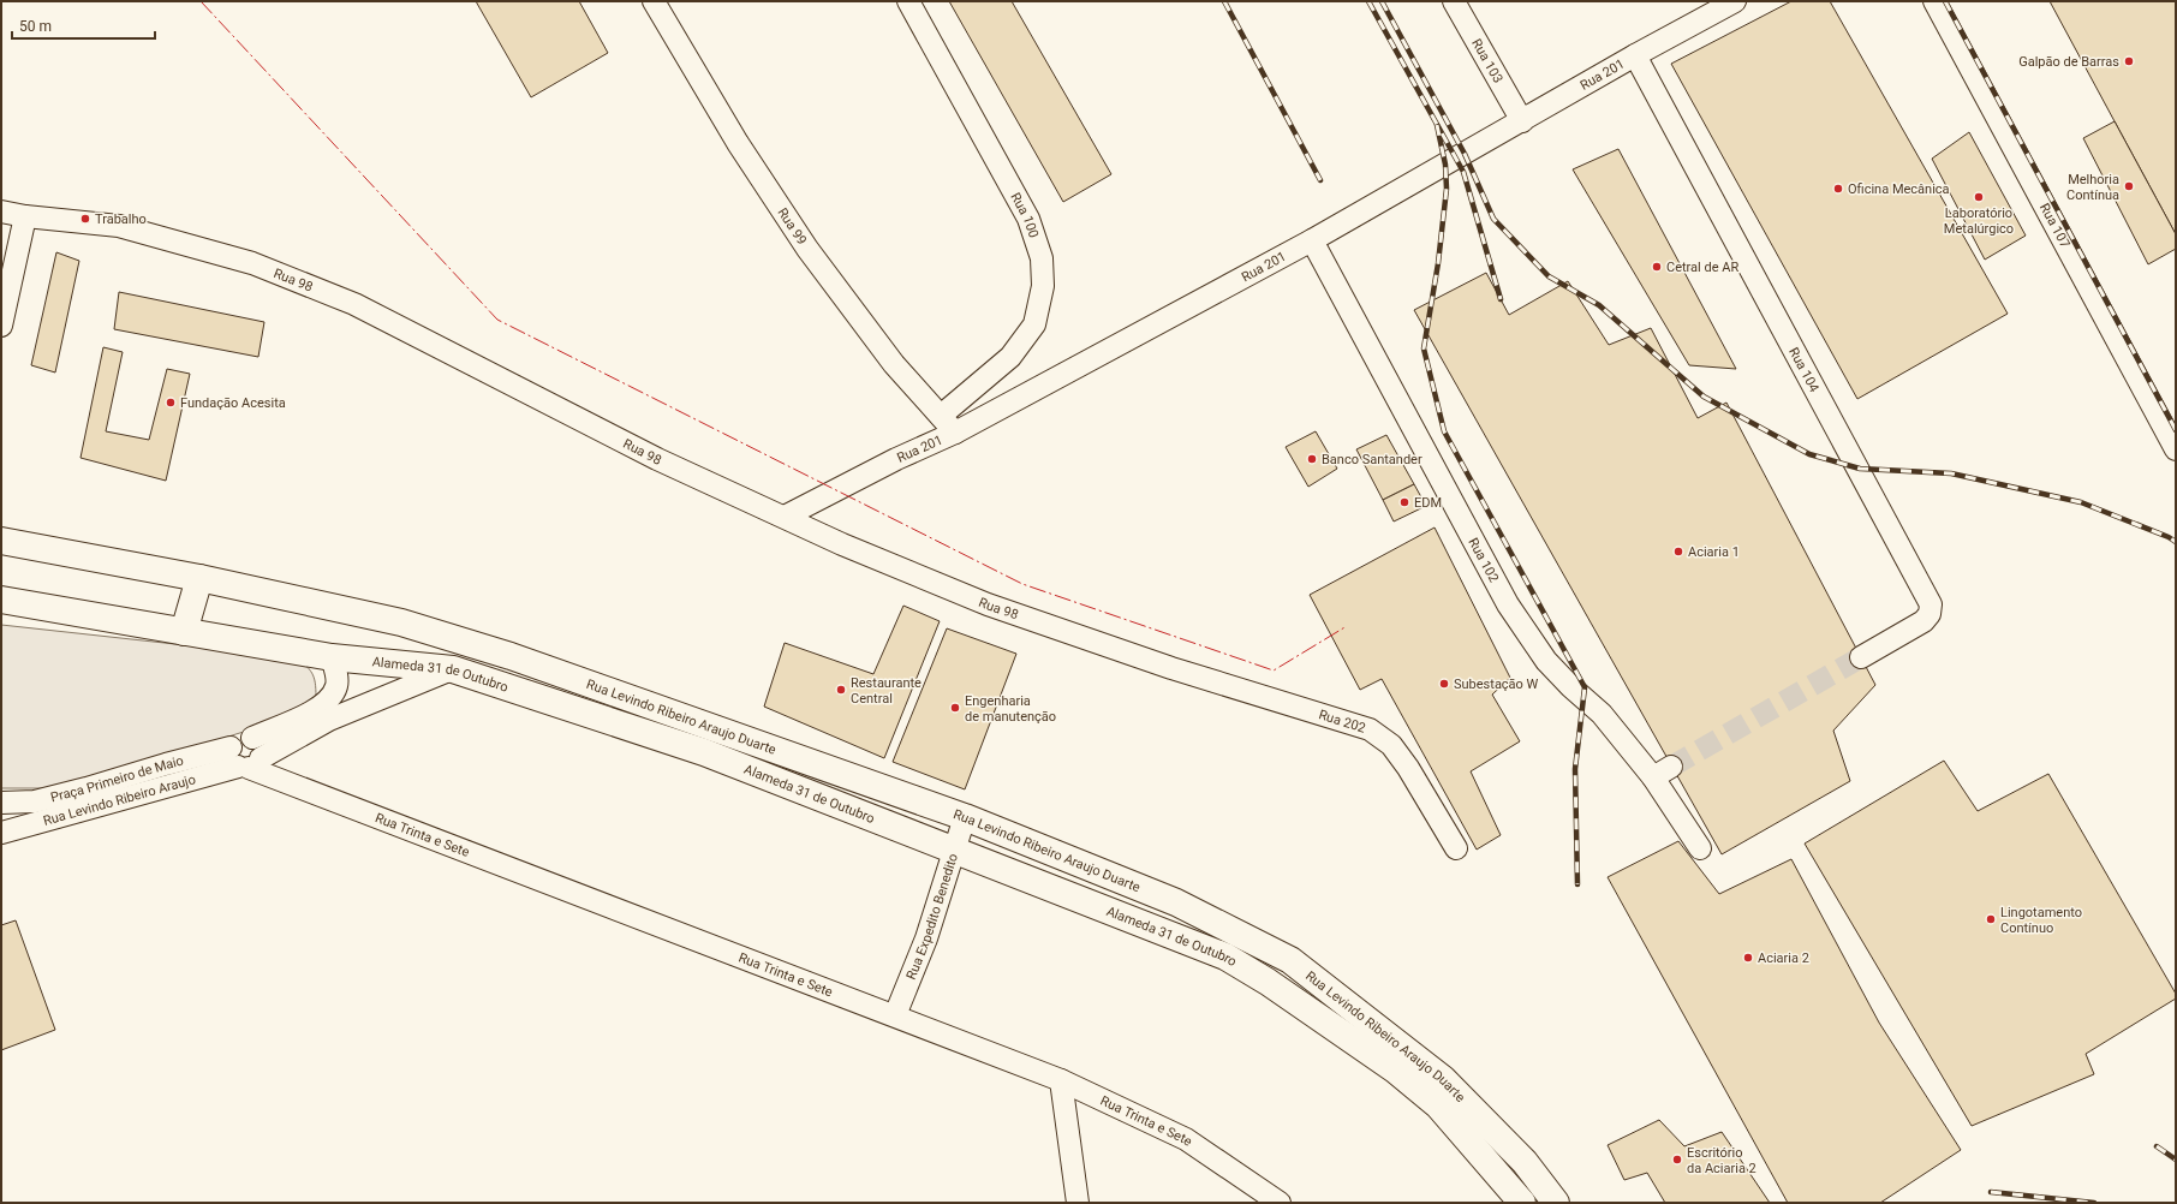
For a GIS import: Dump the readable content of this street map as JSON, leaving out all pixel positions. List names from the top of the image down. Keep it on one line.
{"streets":{"main road":["Alameda 31 de Outubro","Rua Levindo Ribeiro Araujo Duarte"],"street":["Rua 103","Rua 201","Rua 100","Rua 99","Rua 107","Rua 98","Rua 104","Rua 102","Rua 202","Praça Primeiro de Maio","Rua Levindo Ribeiro Araujo","Rua Trinta e Sete","Rua Expedito Benedito"]},"crossings":[["Rua 103","Rua 201"],["Rua 201","Rua 99"],["Rua 201","Rua 98"],["Rua 201","Rua 104"],["Rua 201","Rua 102"],["Rua 100","Rua 99"],["Rua 98","Rua 202"],["Alameda 31 de Outubro","Rua Levindo Ribeiro Araujo Duarte"],["Alameda 31 de Outubro","Rua Levindo Ribeiro Araujo"],["Alameda 31 de Outubro","Rua Expedito Benedito"],["Rua Levindo Ribeiro Araujo Duarte","Rua Expedito Benedito"],["Praça Primeiro de Maio","Rua Levindo Ribeiro Araujo"],["Praça Primeiro de Maio","Rua Trinta e Sete"],["Rua Levindo Ribeiro Araujo","Rua Trinta e Sete"],["Rua Trinta e Sete","Rua Expedito Benedito"]],"places":["Galpão de Barras","Melhoria Contínua","Oficina Mecânica","Laboratório Metalúrgico","Trabalho","Cetral de AR","Fundação Acesita","Banco Santander","EDM","Aciaria 1","Subestação W","Restaurante Central","Engenharia de manutenção","Lingotamento Contínuo","Aciaria 2","Escritório da Aciaria 2"],"scale_bar":"50 m"}
